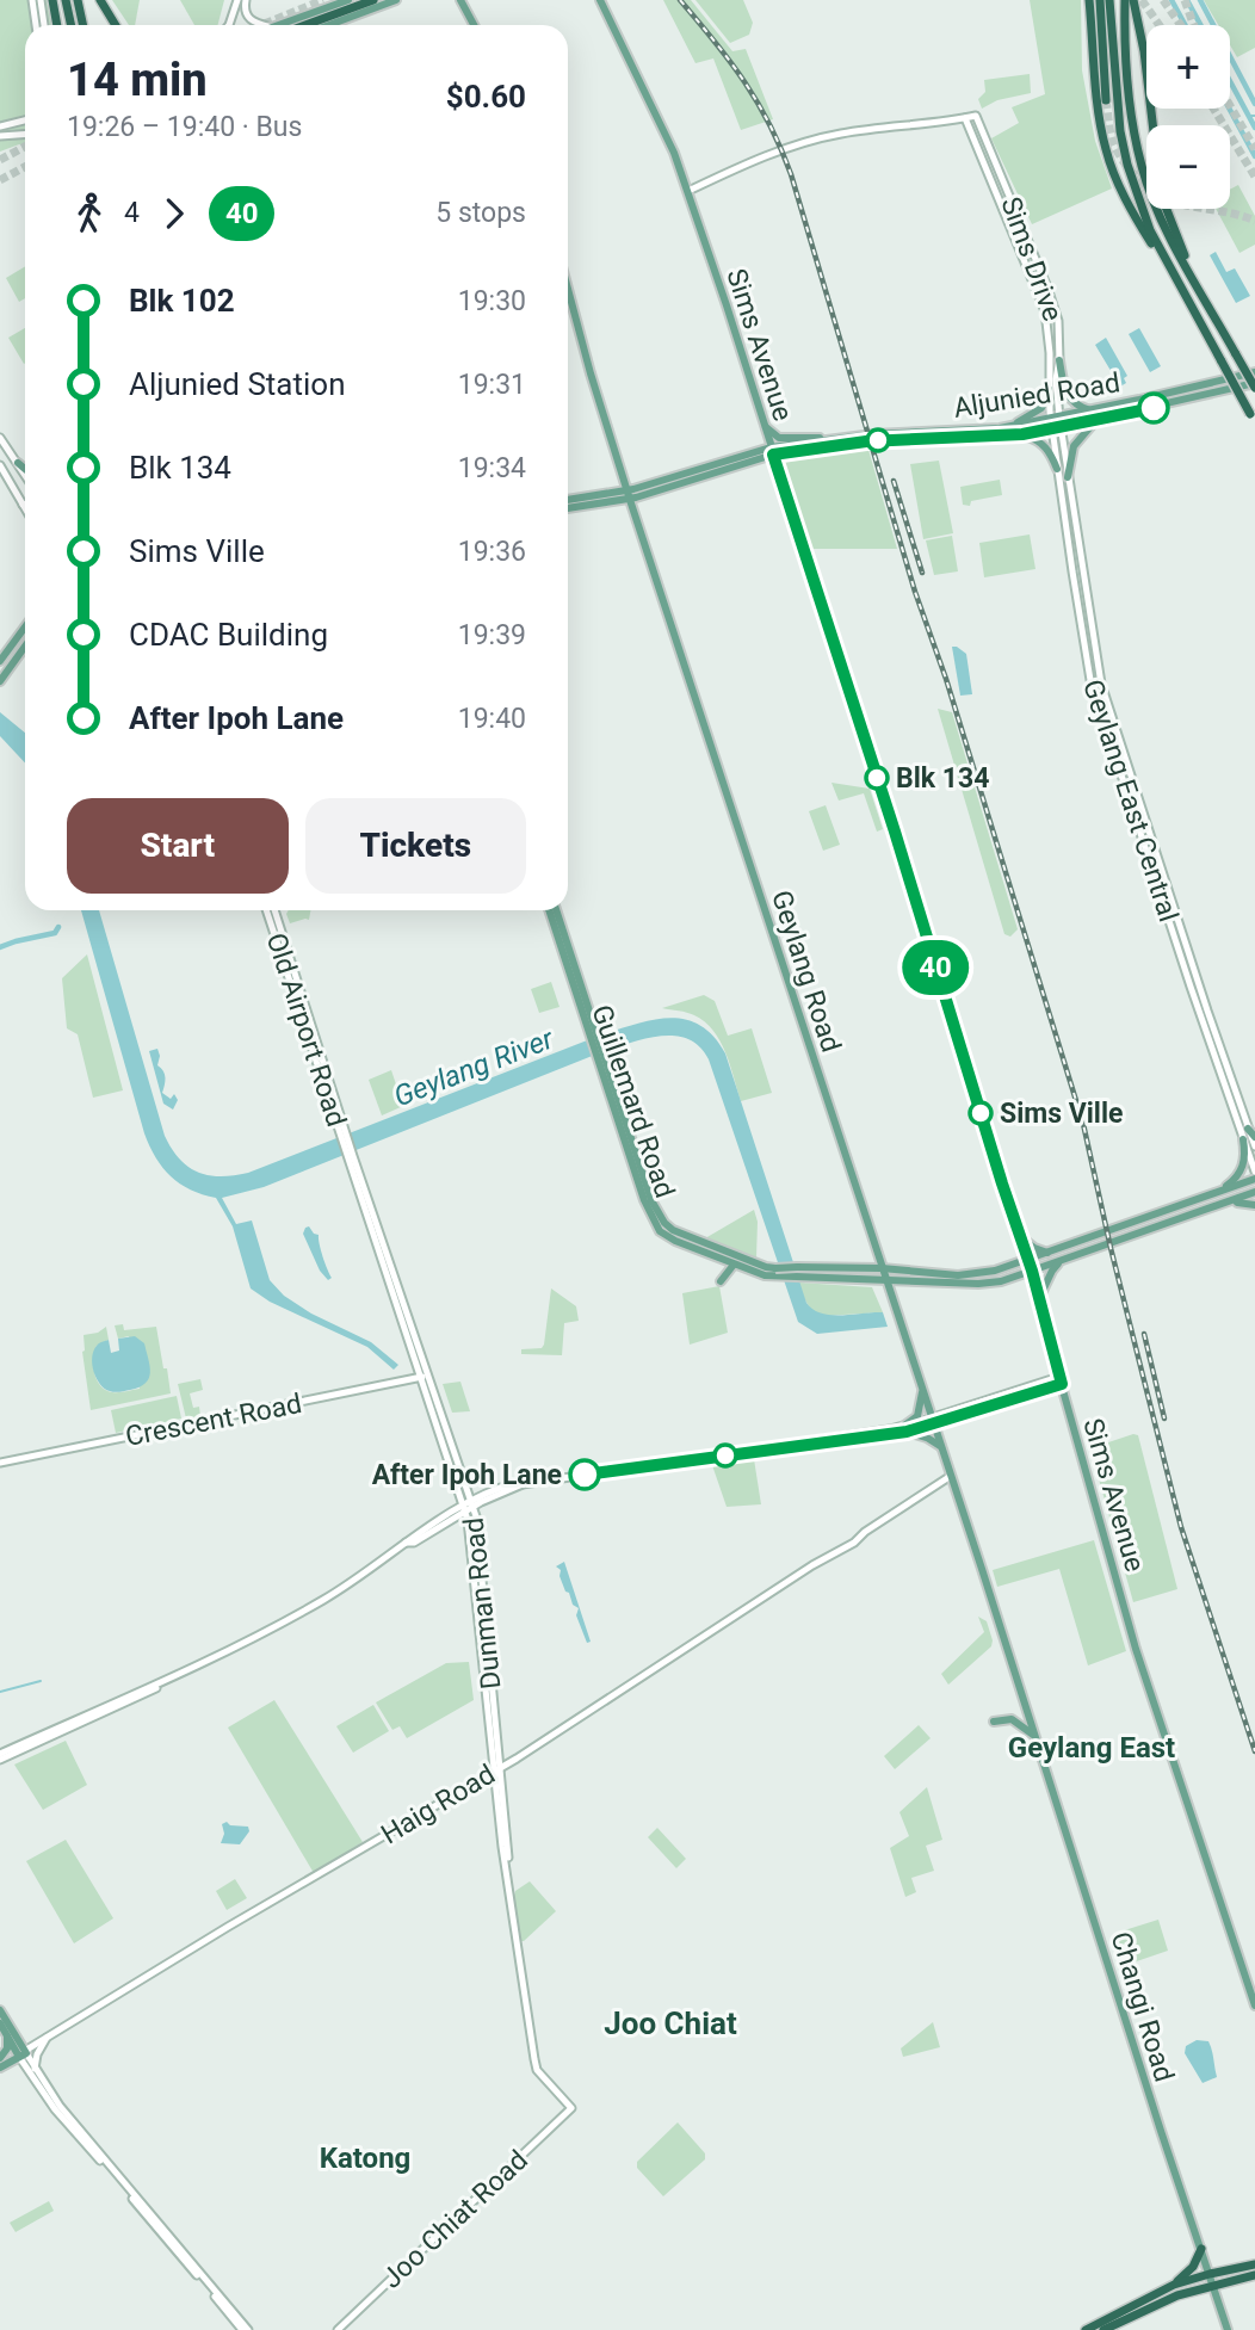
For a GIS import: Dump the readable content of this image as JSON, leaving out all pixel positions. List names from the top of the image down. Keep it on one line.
{"streets":{"main road":["Sims Drive","Sims Avenue","Aljunied Road","Geylang East Central","Geylang Road","Old Airport Road","Guillemard Road","Crescent Road","Dunman Road","Haig Road","Changi Road","Joo Chiat Road"]},"crossings":[["Sims Drive","Sims Avenue"],["Sims Drive","Aljunied Road"],["Sims Drive","Geylang East Central"],["Sims Avenue","Aljunied Road"],["Sims Avenue","Guillemard Road"],["Aljunied Road","Geylang East Central"],["Aljunied Road","Geylang Road"],["Geylang Road","Guillemard Road"],["Geylang Road","Haig Road"],["Geylang Road","Changi Road"],["Old Airport Road","Dunman Road"],["Crescent Road","Dunman Road"],["Dunman Road","Haig Road"],["Dunman Road","Joo Chiat Road"]],"districts":["Geylang East","Joo Chiat","Katong"],"water":["Geylang River"],"places":["Blk 134","Sims Ville","After Ipoh Lane"],"lines":["bus line 40"],"page":{"on_map":"40","map_buttons":["+","−"],"heading":["14 min","19:26 – 19:40 · Bus","$0.60"],"legs":["4","40","5 stops"],"list":[{"name":"Blk 102","value":"19:30"},{"name":"Aljunied Station","value":"19:31"},{"name":"Blk 134","value":"19:34"},{"name":"Sims Ville","value":"19:36"},{"name":"CDAC Building","value":"19:39"},{"name":"After Ipoh Lane","value":"19:40"}],"buttons":["Start","Tickets"]}}
